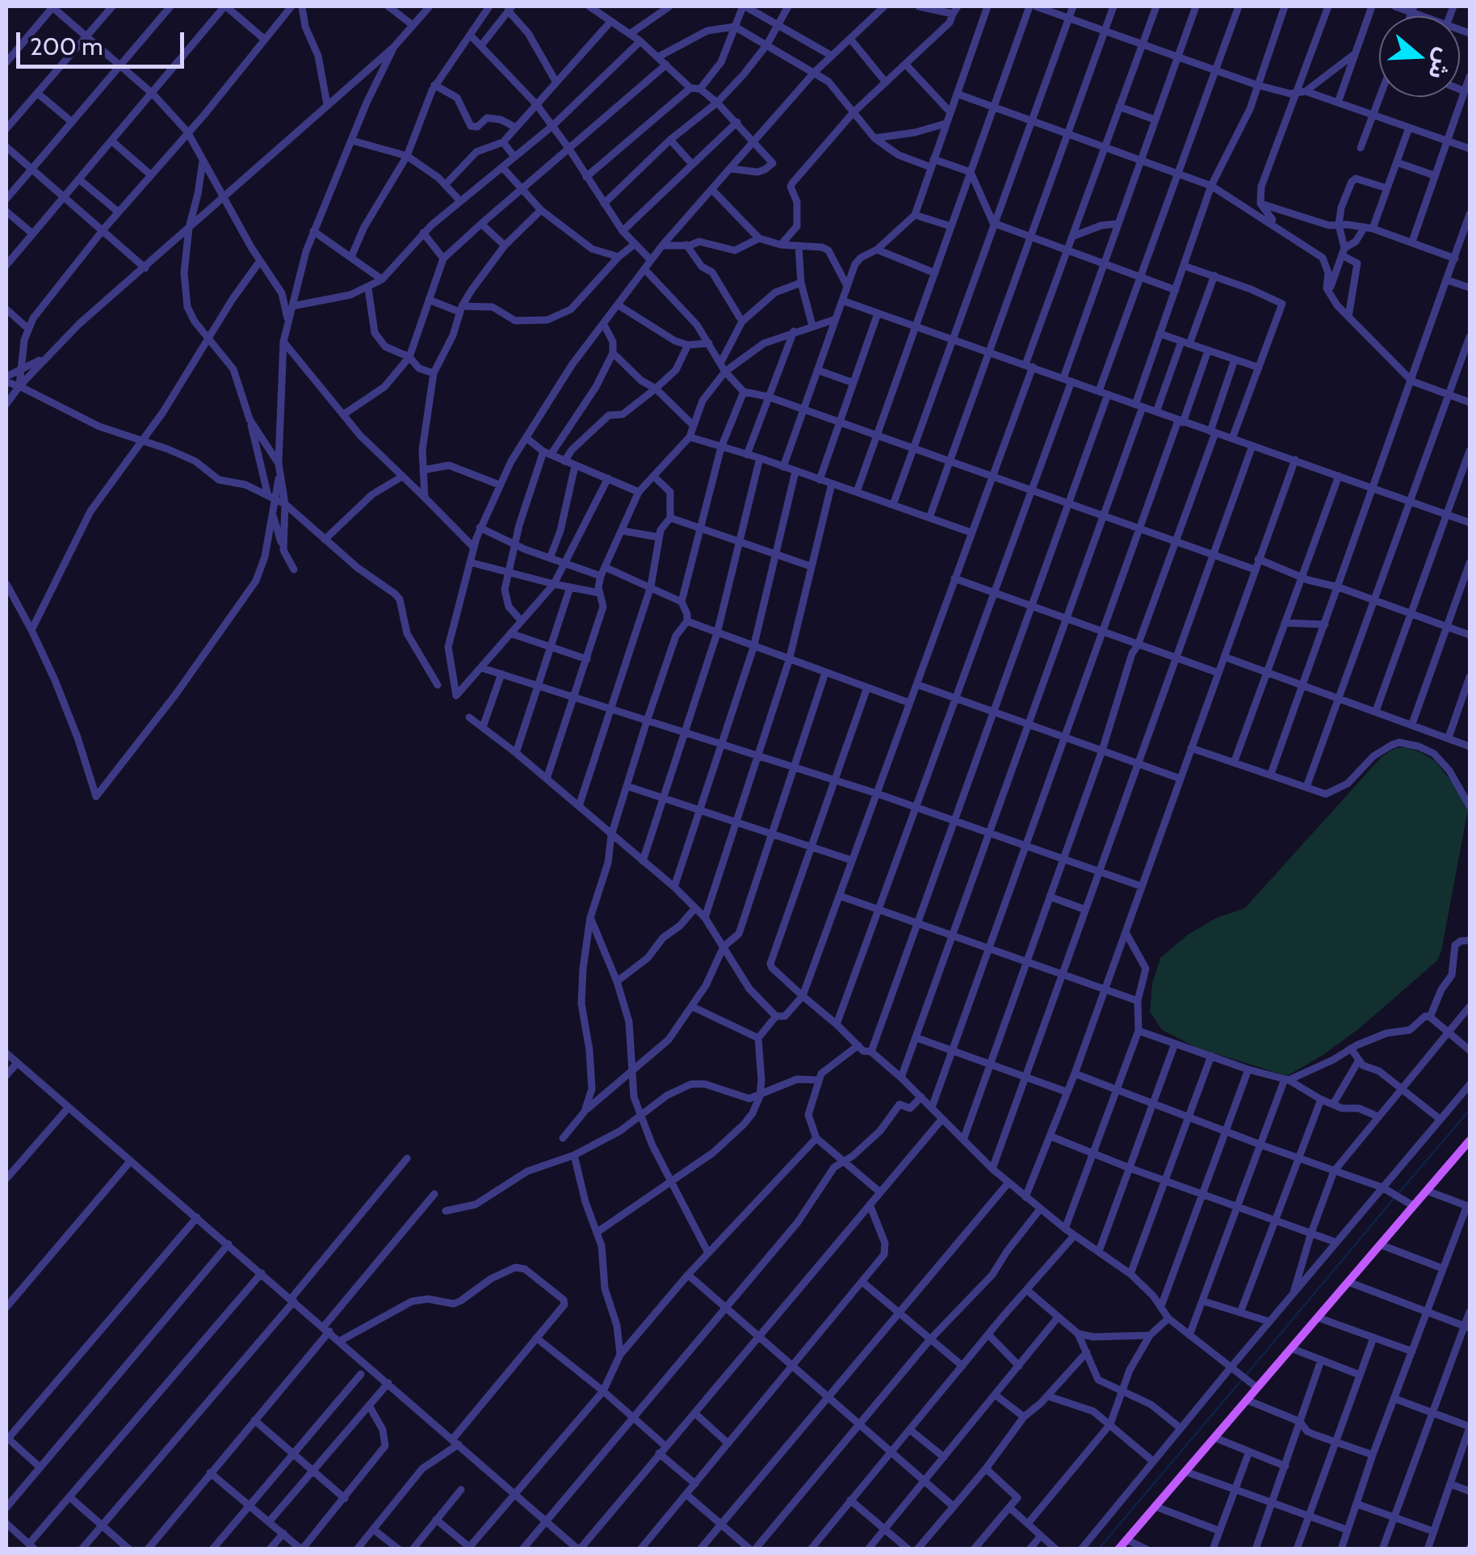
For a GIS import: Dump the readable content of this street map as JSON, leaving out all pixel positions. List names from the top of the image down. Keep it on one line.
{"scale_bar":"200 m","north":"right"}
